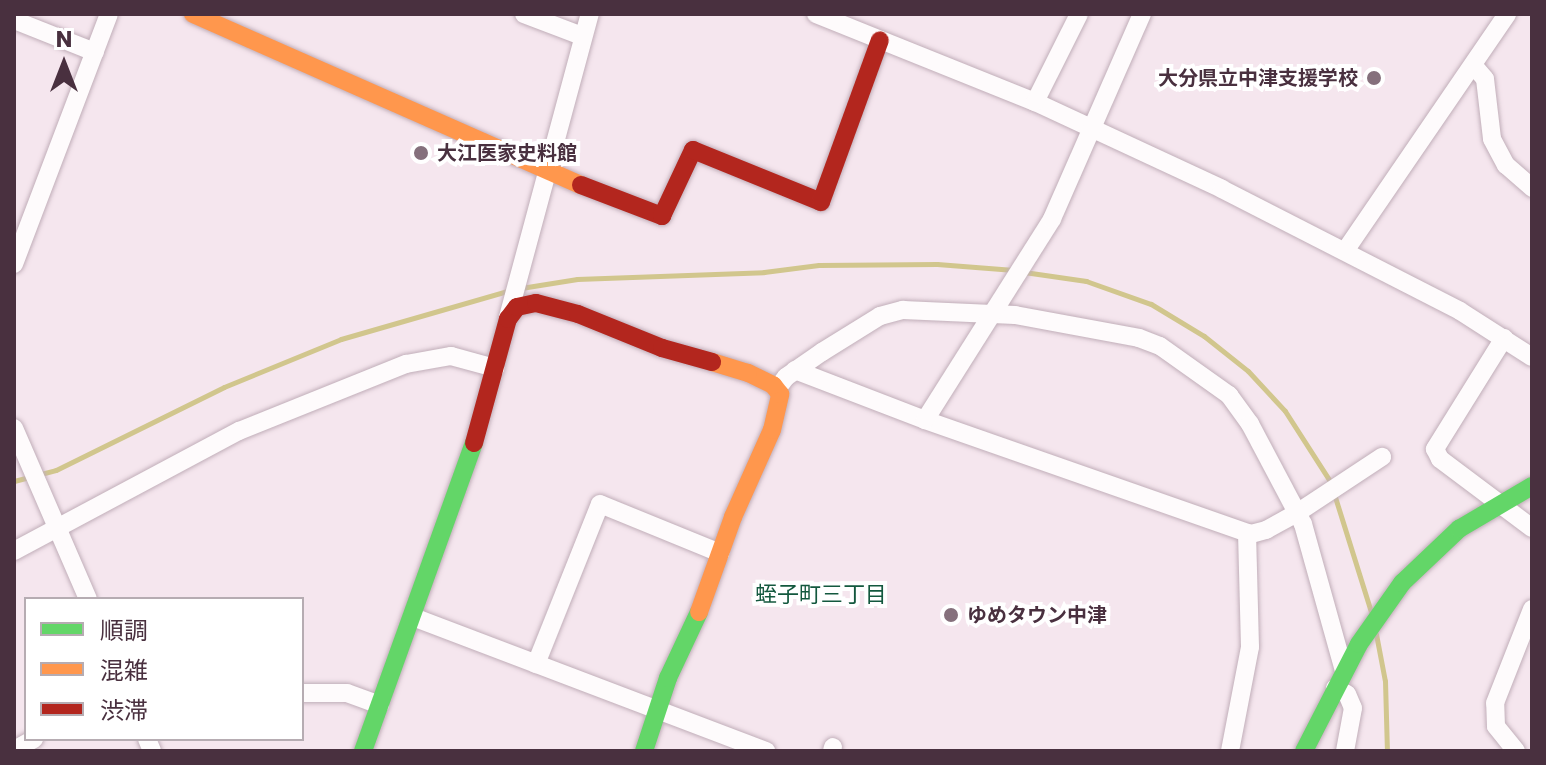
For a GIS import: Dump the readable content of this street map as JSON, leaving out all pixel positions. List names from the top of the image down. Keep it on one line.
{"districts":["蛭子町三丁目"],"places":["大分県立中津支援学校","大江医家史料館","ゆめタウン中津"],"legend":["順調","混雑","渋滞"],"north":"top"}
